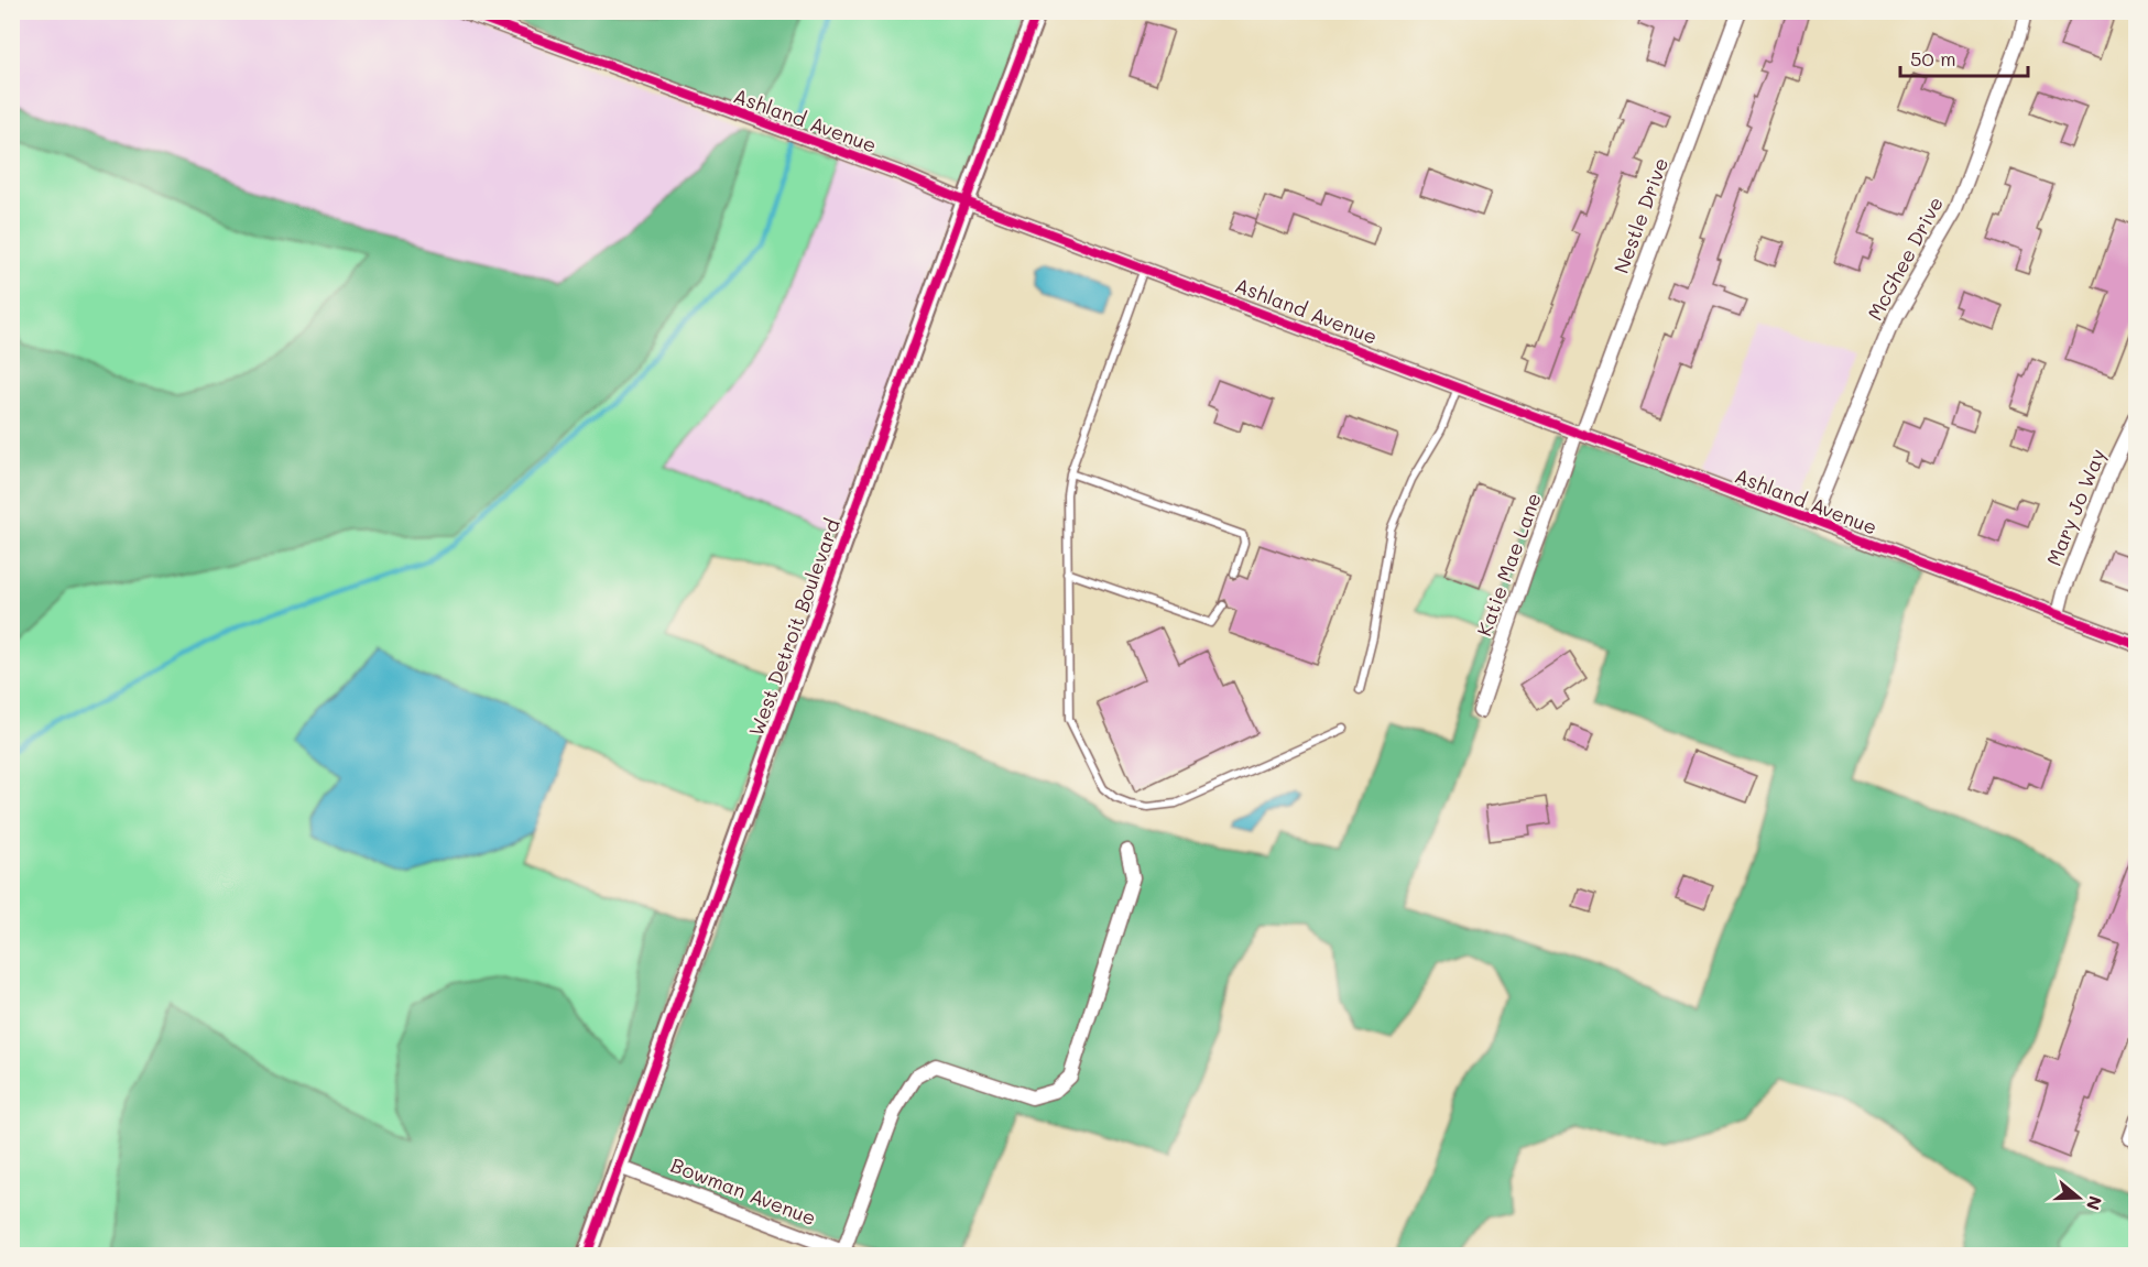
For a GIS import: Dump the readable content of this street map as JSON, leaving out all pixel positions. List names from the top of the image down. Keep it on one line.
{"streets":{"street":["Ashland Avenue","Nestle Drive","McGhee Drive","Mary Jo Way","Katie Mae Lane","West Detroit Boulevard","Bowman Avenue"]},"crossings":[["Ashland Avenue","Nestle Drive"],["Ashland Avenue","McGhee Drive"],["Ashland Avenue","Mary Jo Way"],["Ashland Avenue","Katie Mae Lane"],["Ashland Avenue","West Detroit Boulevard"],["Nestle Drive","Katie Mae Lane"],["West Detroit Boulevard","Bowman Avenue"]],"scale_bar":"50 m","north":"right"}
